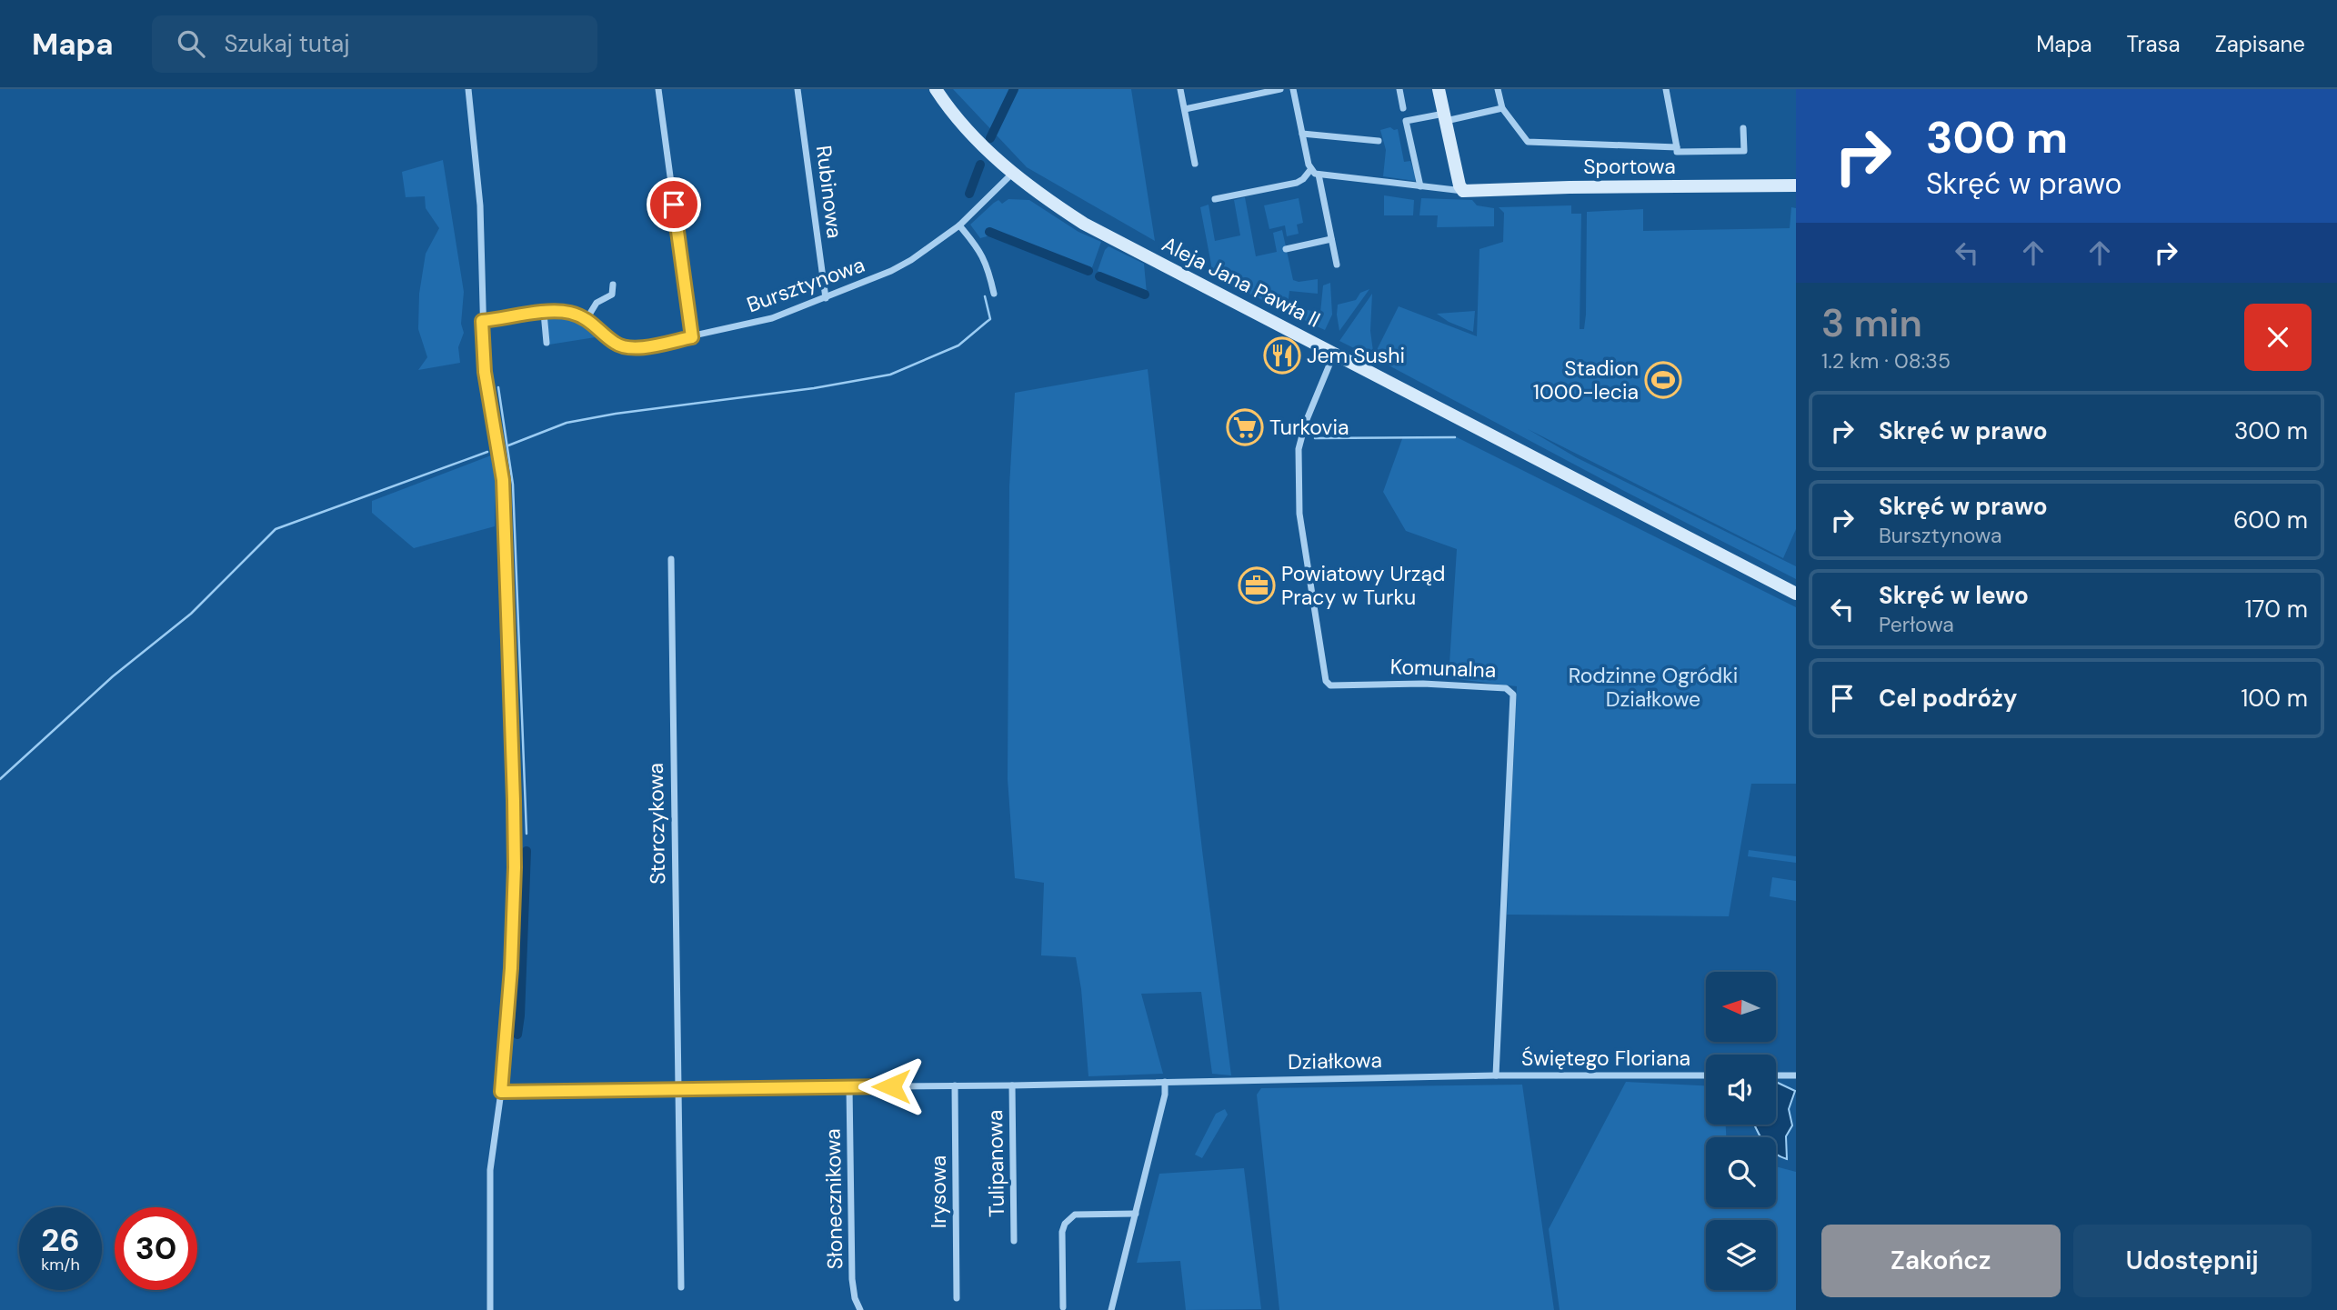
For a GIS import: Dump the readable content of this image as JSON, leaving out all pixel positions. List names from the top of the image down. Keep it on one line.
{"streets":{"main road":["Sportowa","Aleja Jana Pawła II"],"street":["Rubinowa","Bursztynowa","Komunalna","Storczykowa","Świętego Floriana","Działkowa","Tulipanowa","Irysowa","Słonecznikowa"]},"crossings":[["Rubinowa","Bursztynowa"],["Aleja Jana Pawła II","Bursztynowa"],["Aleja Jana Pawła II","Komunalna"],["Komunalna","Świętego Floriana"],["Komunalna","Działkowa"],["Storczykowa","Działkowa"],["Świętego Floriana","Działkowa"],["Działkowa","Tulipanowa"],["Działkowa","Irysowa"],["Działkowa","Słonecznikowa"]],"parks":["Rodzinne Ogródki Działkowe"],"places":{"restaurant":["Jem Sushi"],"sports":["Stadion 1000-lecia"],"supermarket":["Turkovia"],"office":["Powiatowy Urząd Pracy w Turku"]},"north":"left","page":{"header":"Mapa","search":"Szukaj tutaj","nav":["Mapa","Trasa","Zapisane"],"turn":["300 m","Skręć w prawo"],"heading":["3 min","1.2 km · 08:35"],"list":[{"name":"Skręć w prawo","value":"300 m"},{"name":"Skręć w prawo","note":"Bursztynowa","value":"600 m"},{"name":"Skręć w lewo","note":"Perłowa","value":"170 m"},{"name":"Cel podróży","value":"100 m"}],"speed":"26 km/h","limit":"30","buttons":["Zakończ","Udostępnij"]}}
